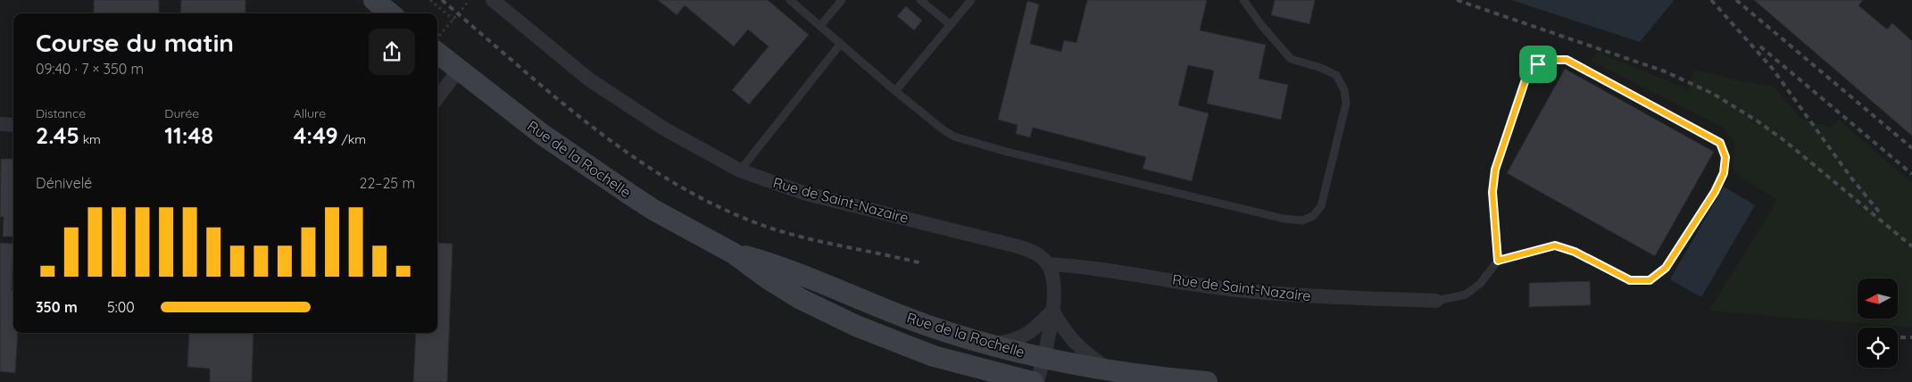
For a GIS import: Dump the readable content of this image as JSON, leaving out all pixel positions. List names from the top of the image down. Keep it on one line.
{"streets":{"main road":["Rue de la Rochelle"],"street":["Rue de Saint-Nazaire"]},"north":"left","page":{"heading":["Course du matin","09:40 · 7 × 350 m"],"stats":[["Distance","2.45 km"],["Durée","11:48"],["Allure","4:49 /km"]],"chart":["Dénivelé","22–25 m"],"list":[{"name":"350 m","note":"5:00"}]}}
